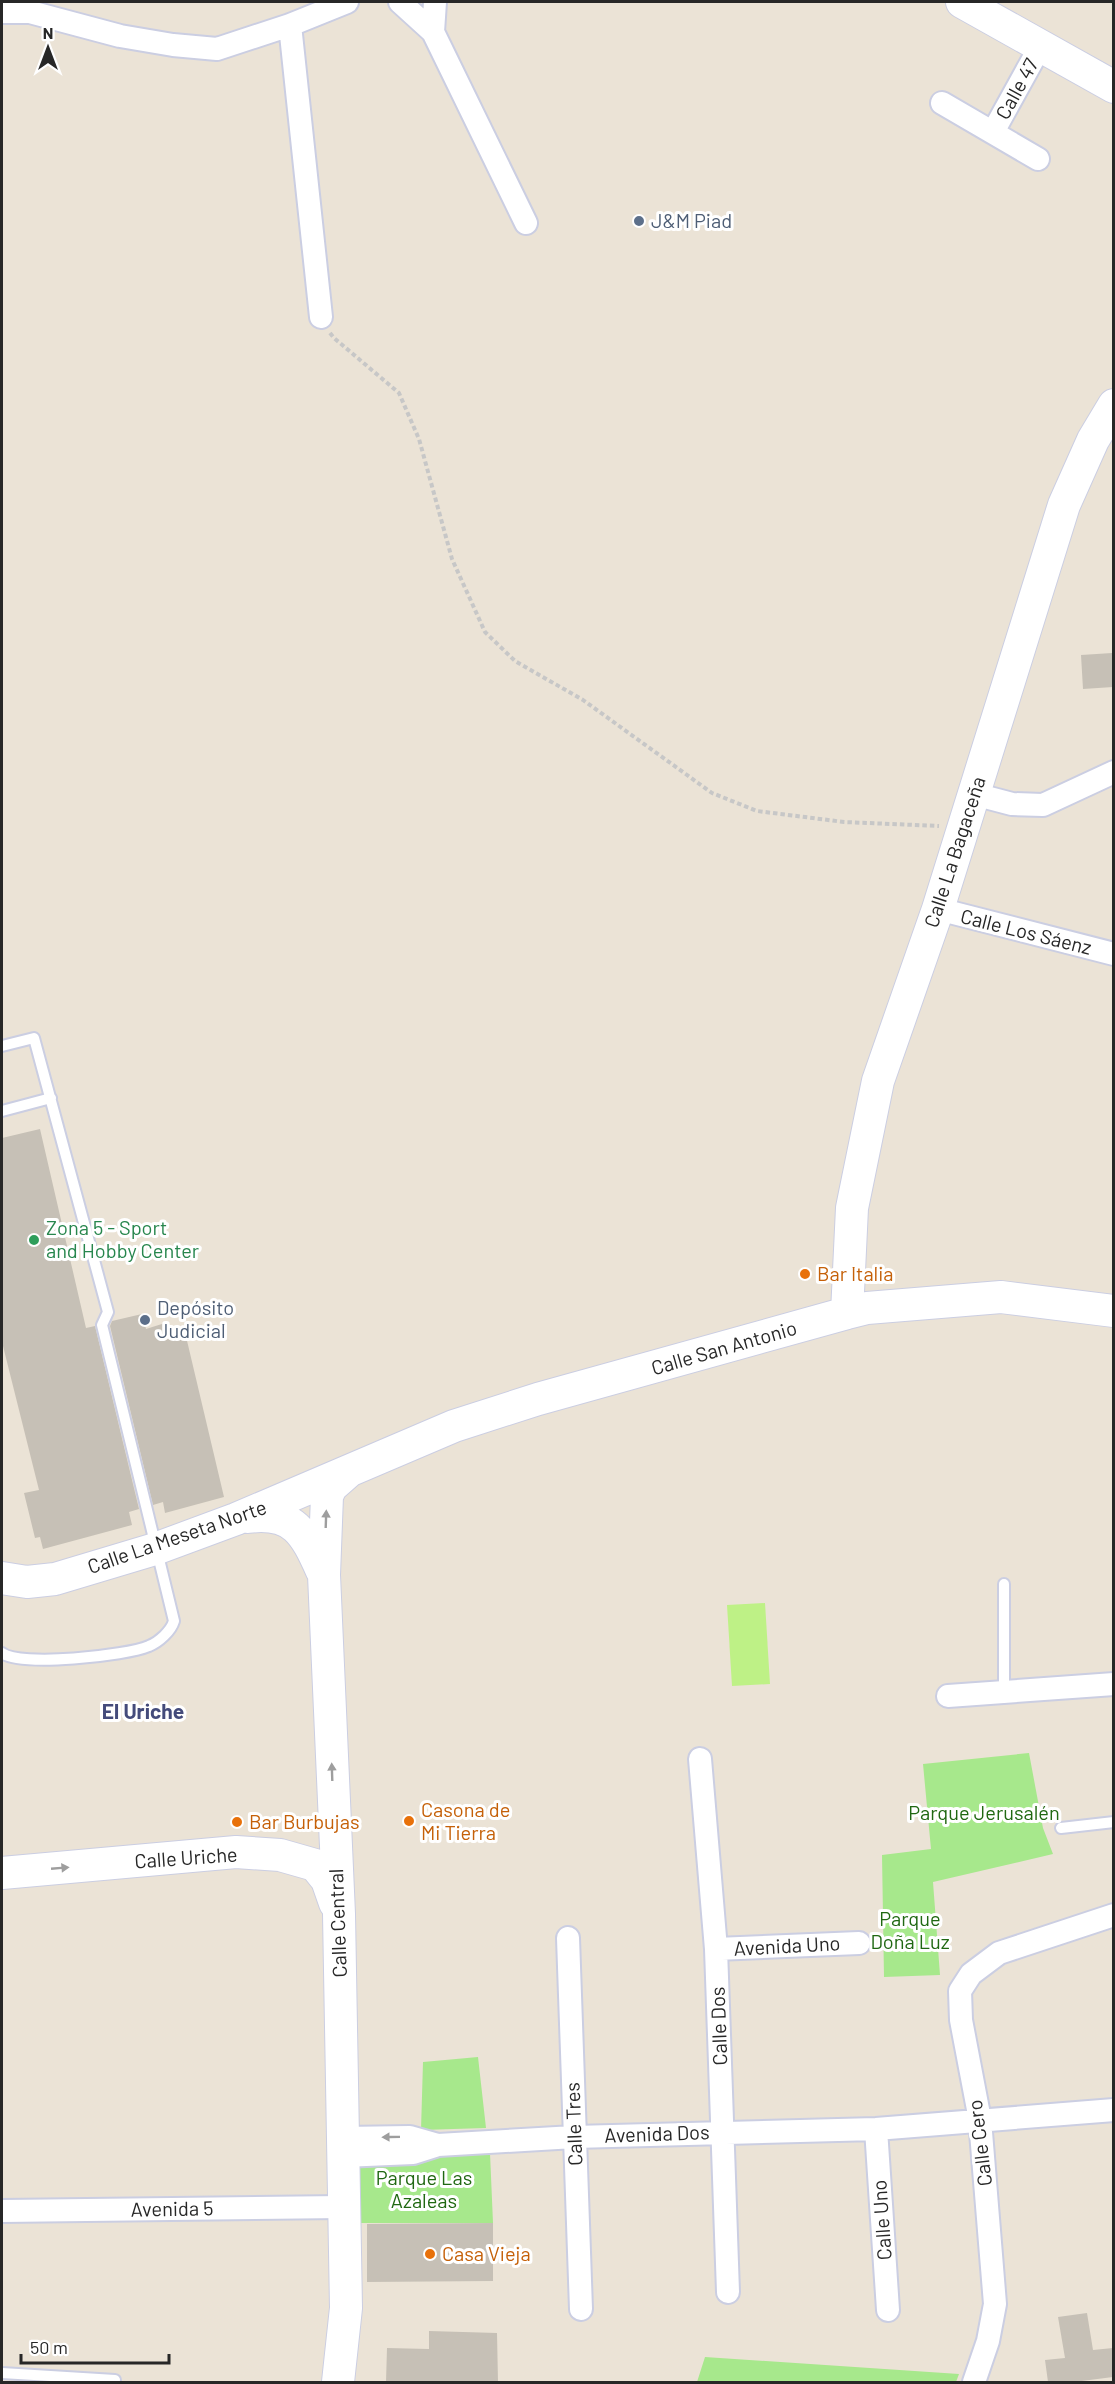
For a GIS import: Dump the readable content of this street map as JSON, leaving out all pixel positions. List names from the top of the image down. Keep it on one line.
{"streets":{"main road":["Calle La Bagaceña","Calle San Antonio","Calle La Meseta Norte","Calle Uriche","Calle Central"],"street":["Calle 47","Calle Los Sáenz","Avenida Uno","Calle Dos","Calle Tres","Avenida Dos","Calle Cero","Avenida 5","Calle Uno"]},"crossings":[["Calle La Bagaceña","Calle Los Sáenz"],["Calle La Bagaceña","Calle San Antonio"],["Calle San Antonio","Calle La Meseta Norte"],["Calle San Antonio","Calle Central"],["Calle La Meseta Norte","Calle Central"],["Calle Uriche","Calle Central"],["Calle Central","Avenida Dos"],["Calle Central","Avenida 5"],["Avenida Uno","Calle Dos"],["Calle Dos","Avenida Dos"],["Calle Tres","Avenida Dos"],["Avenida Dos","Calle Cero"],["Avenida Dos","Calle Uno"]],"one_way":["Calle Uriche","Calle Central"],"districts":["El Uriche"],"parks":["Parque Jerusalén","Parque Doña Luz","Parque Las Azaleas"],"places":["J&M Piad","Zona 5 - Sport and Hobby Center","Bar Italia","Depósito Judicial","Casona de Mi Tierra","Bar Burbujas","Casa Vieja"],"scale_bar":"50 m","north":"top"}
